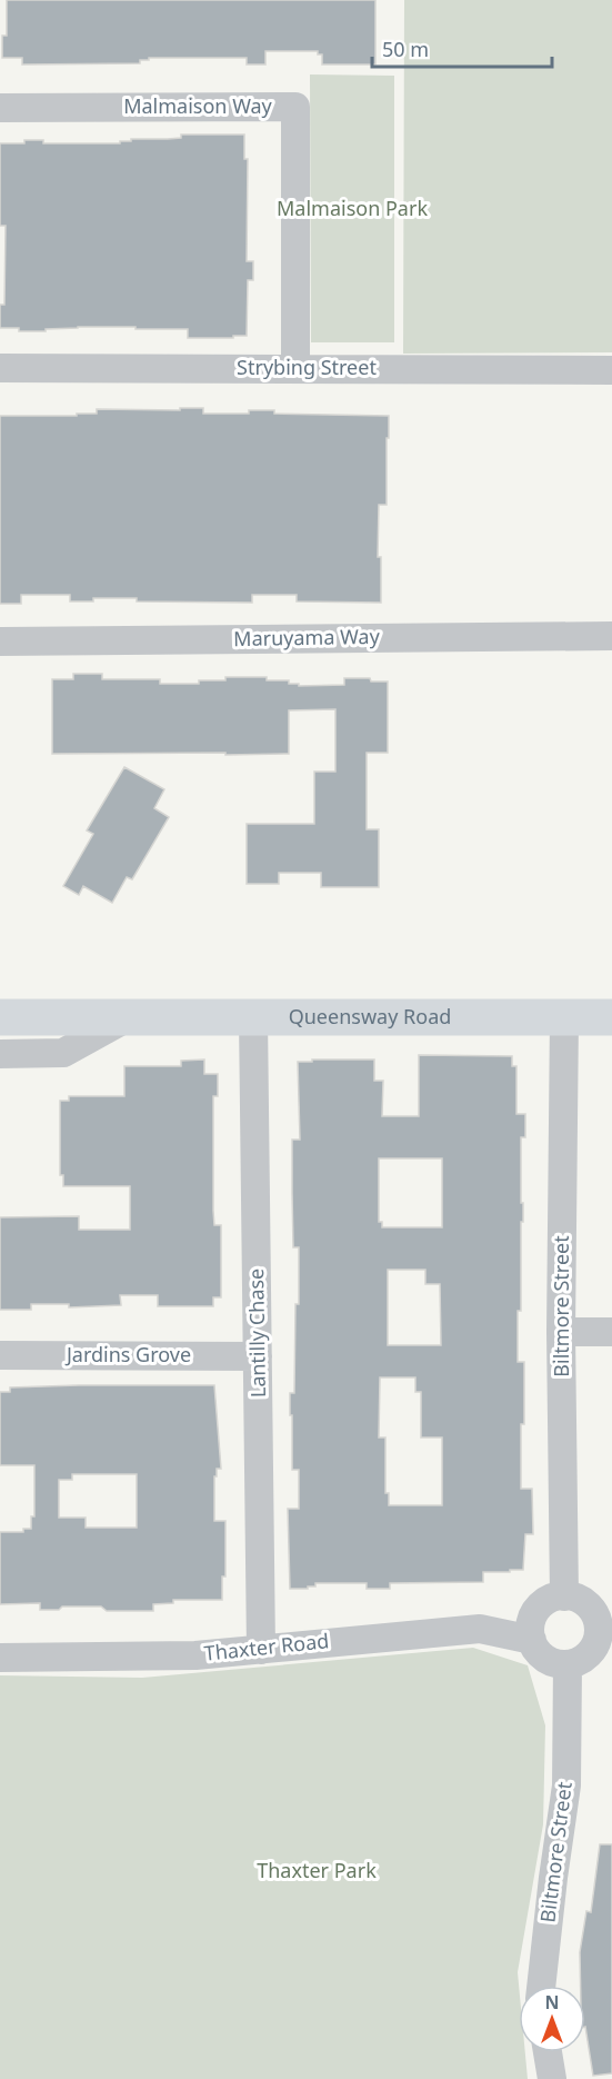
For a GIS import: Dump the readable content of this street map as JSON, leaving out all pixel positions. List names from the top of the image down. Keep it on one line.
{"streets":{"street":["Malmaison Way","Strybing Street","Maruyama Way","Queensway Road","Biltmore Street","Lantilly Chase","Jardins Grove","Thaxter Road"]},"crossings":[["Malmaison Way","Strybing Street"],["Queensway Road","Biltmore Street"],["Queensway Road","Lantilly Chase"],["Biltmore Street","Thaxter Road"],["Lantilly Chase","Jardins Grove"],["Lantilly Chase","Thaxter Road"]],"parks":["Malmaison Park","Thaxter Park"],"scale_bar":"50 m","north":"top"}
